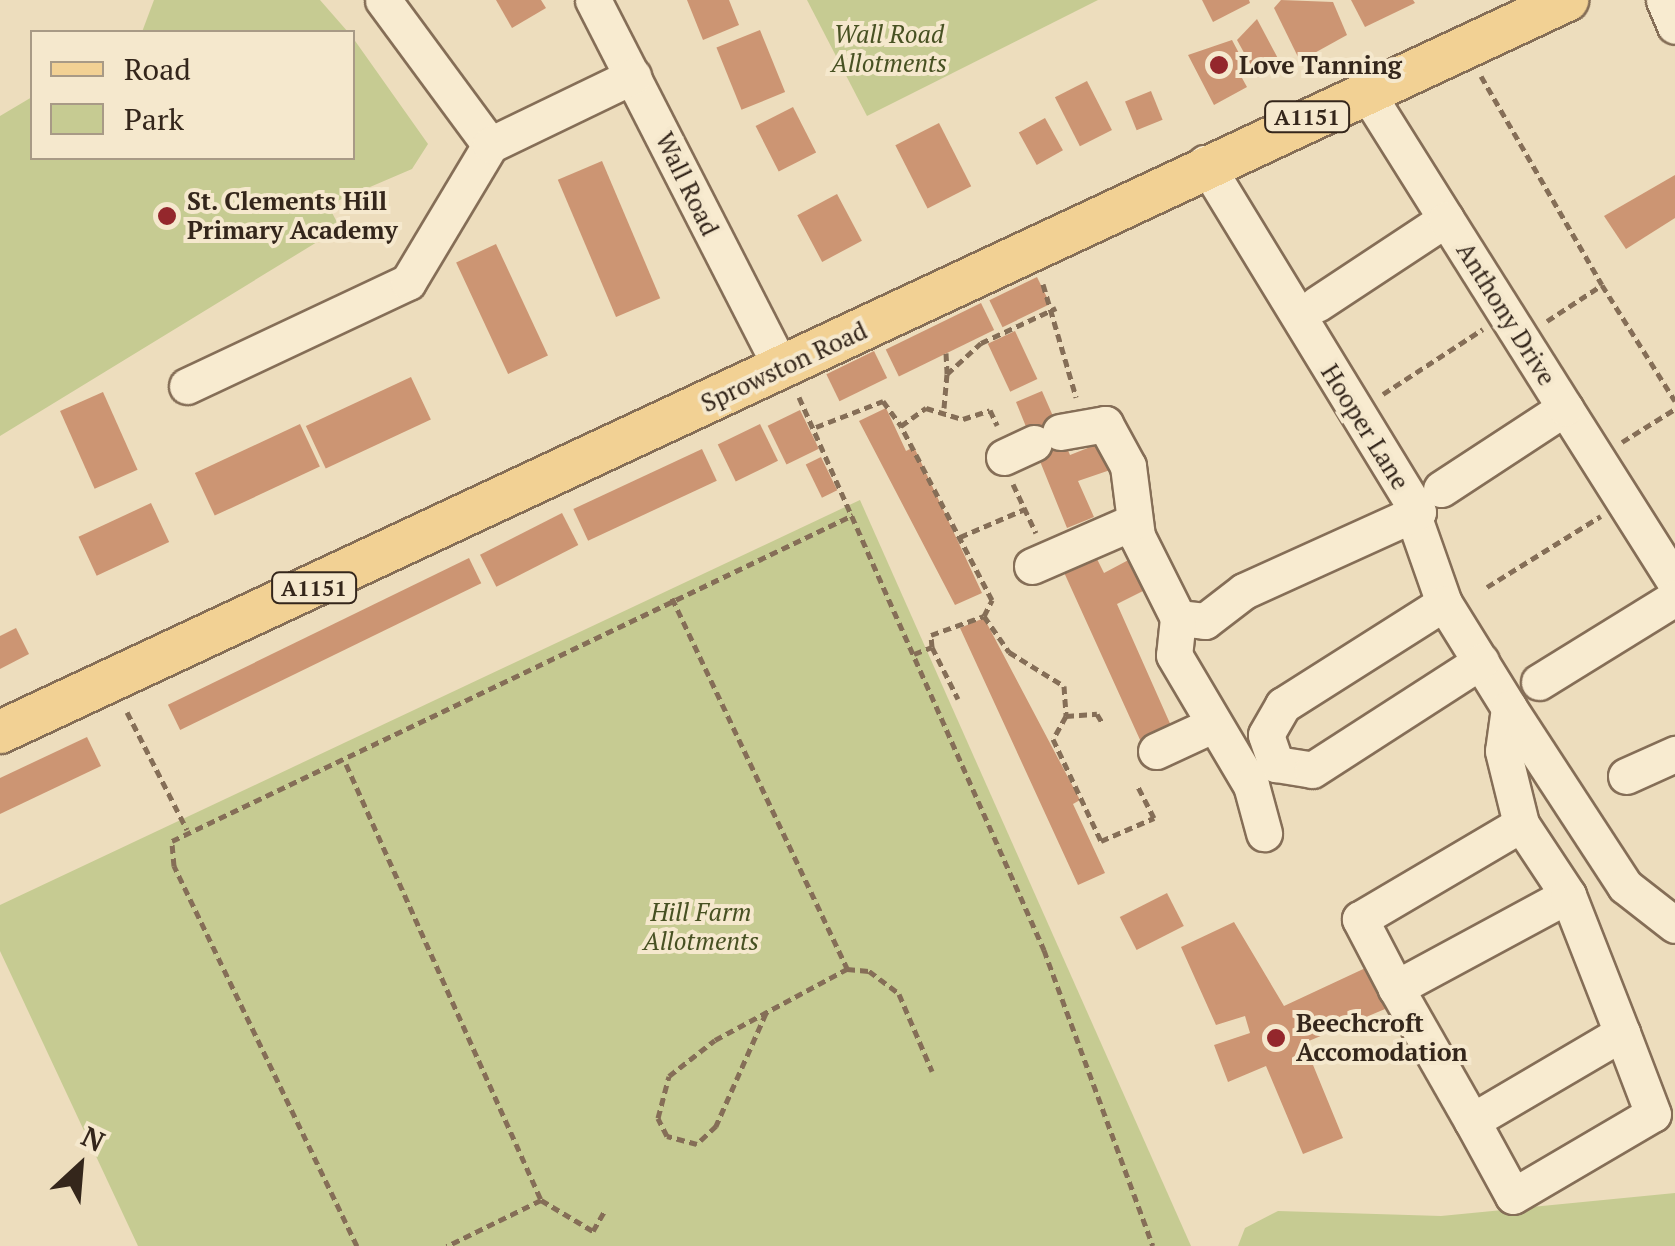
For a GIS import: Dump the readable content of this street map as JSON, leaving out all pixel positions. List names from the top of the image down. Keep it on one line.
{"streets":{"main road":["A1151","Sprowston Road"],"street":["Wall Road","Anthony Drive","Hooper Lane"]},"crossings":[["Wall Road","Sprowston Road"],["Anthony Drive","Sprowston Road"],["Sprowston Road","Hooper Lane"]],"parks":["Wall Road Allotments","Hill Farm Allotments"],"places":["Love Tanning","St. Clements Hill Primary Academy","Beechcroft Accomodation"],"legend":["Road","Park"],"north":"top right"}
